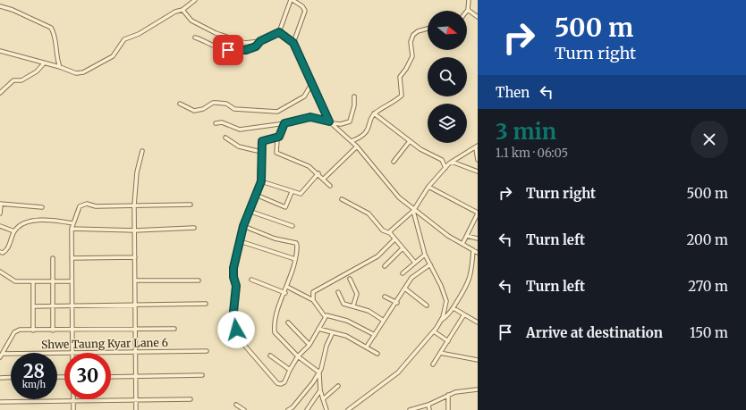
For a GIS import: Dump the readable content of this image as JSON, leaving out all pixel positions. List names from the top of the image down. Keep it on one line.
{"streets":{"street":["Shwe Taung Kyar Lane 6"]},"north":"right","page":{"turn":["500 m","Turn right"],"then":"Then","heading":["3 min","1.1 km · 06:05"],"list":[{"name":"Turn right","value":"500 m"},{"name":"Turn left","value":"200 m"},{"name":"Turn left","value":"270 m"},{"name":"Arrive at destination","value":"150 m"}],"speed":"28 km/h","limit":"30"}}
